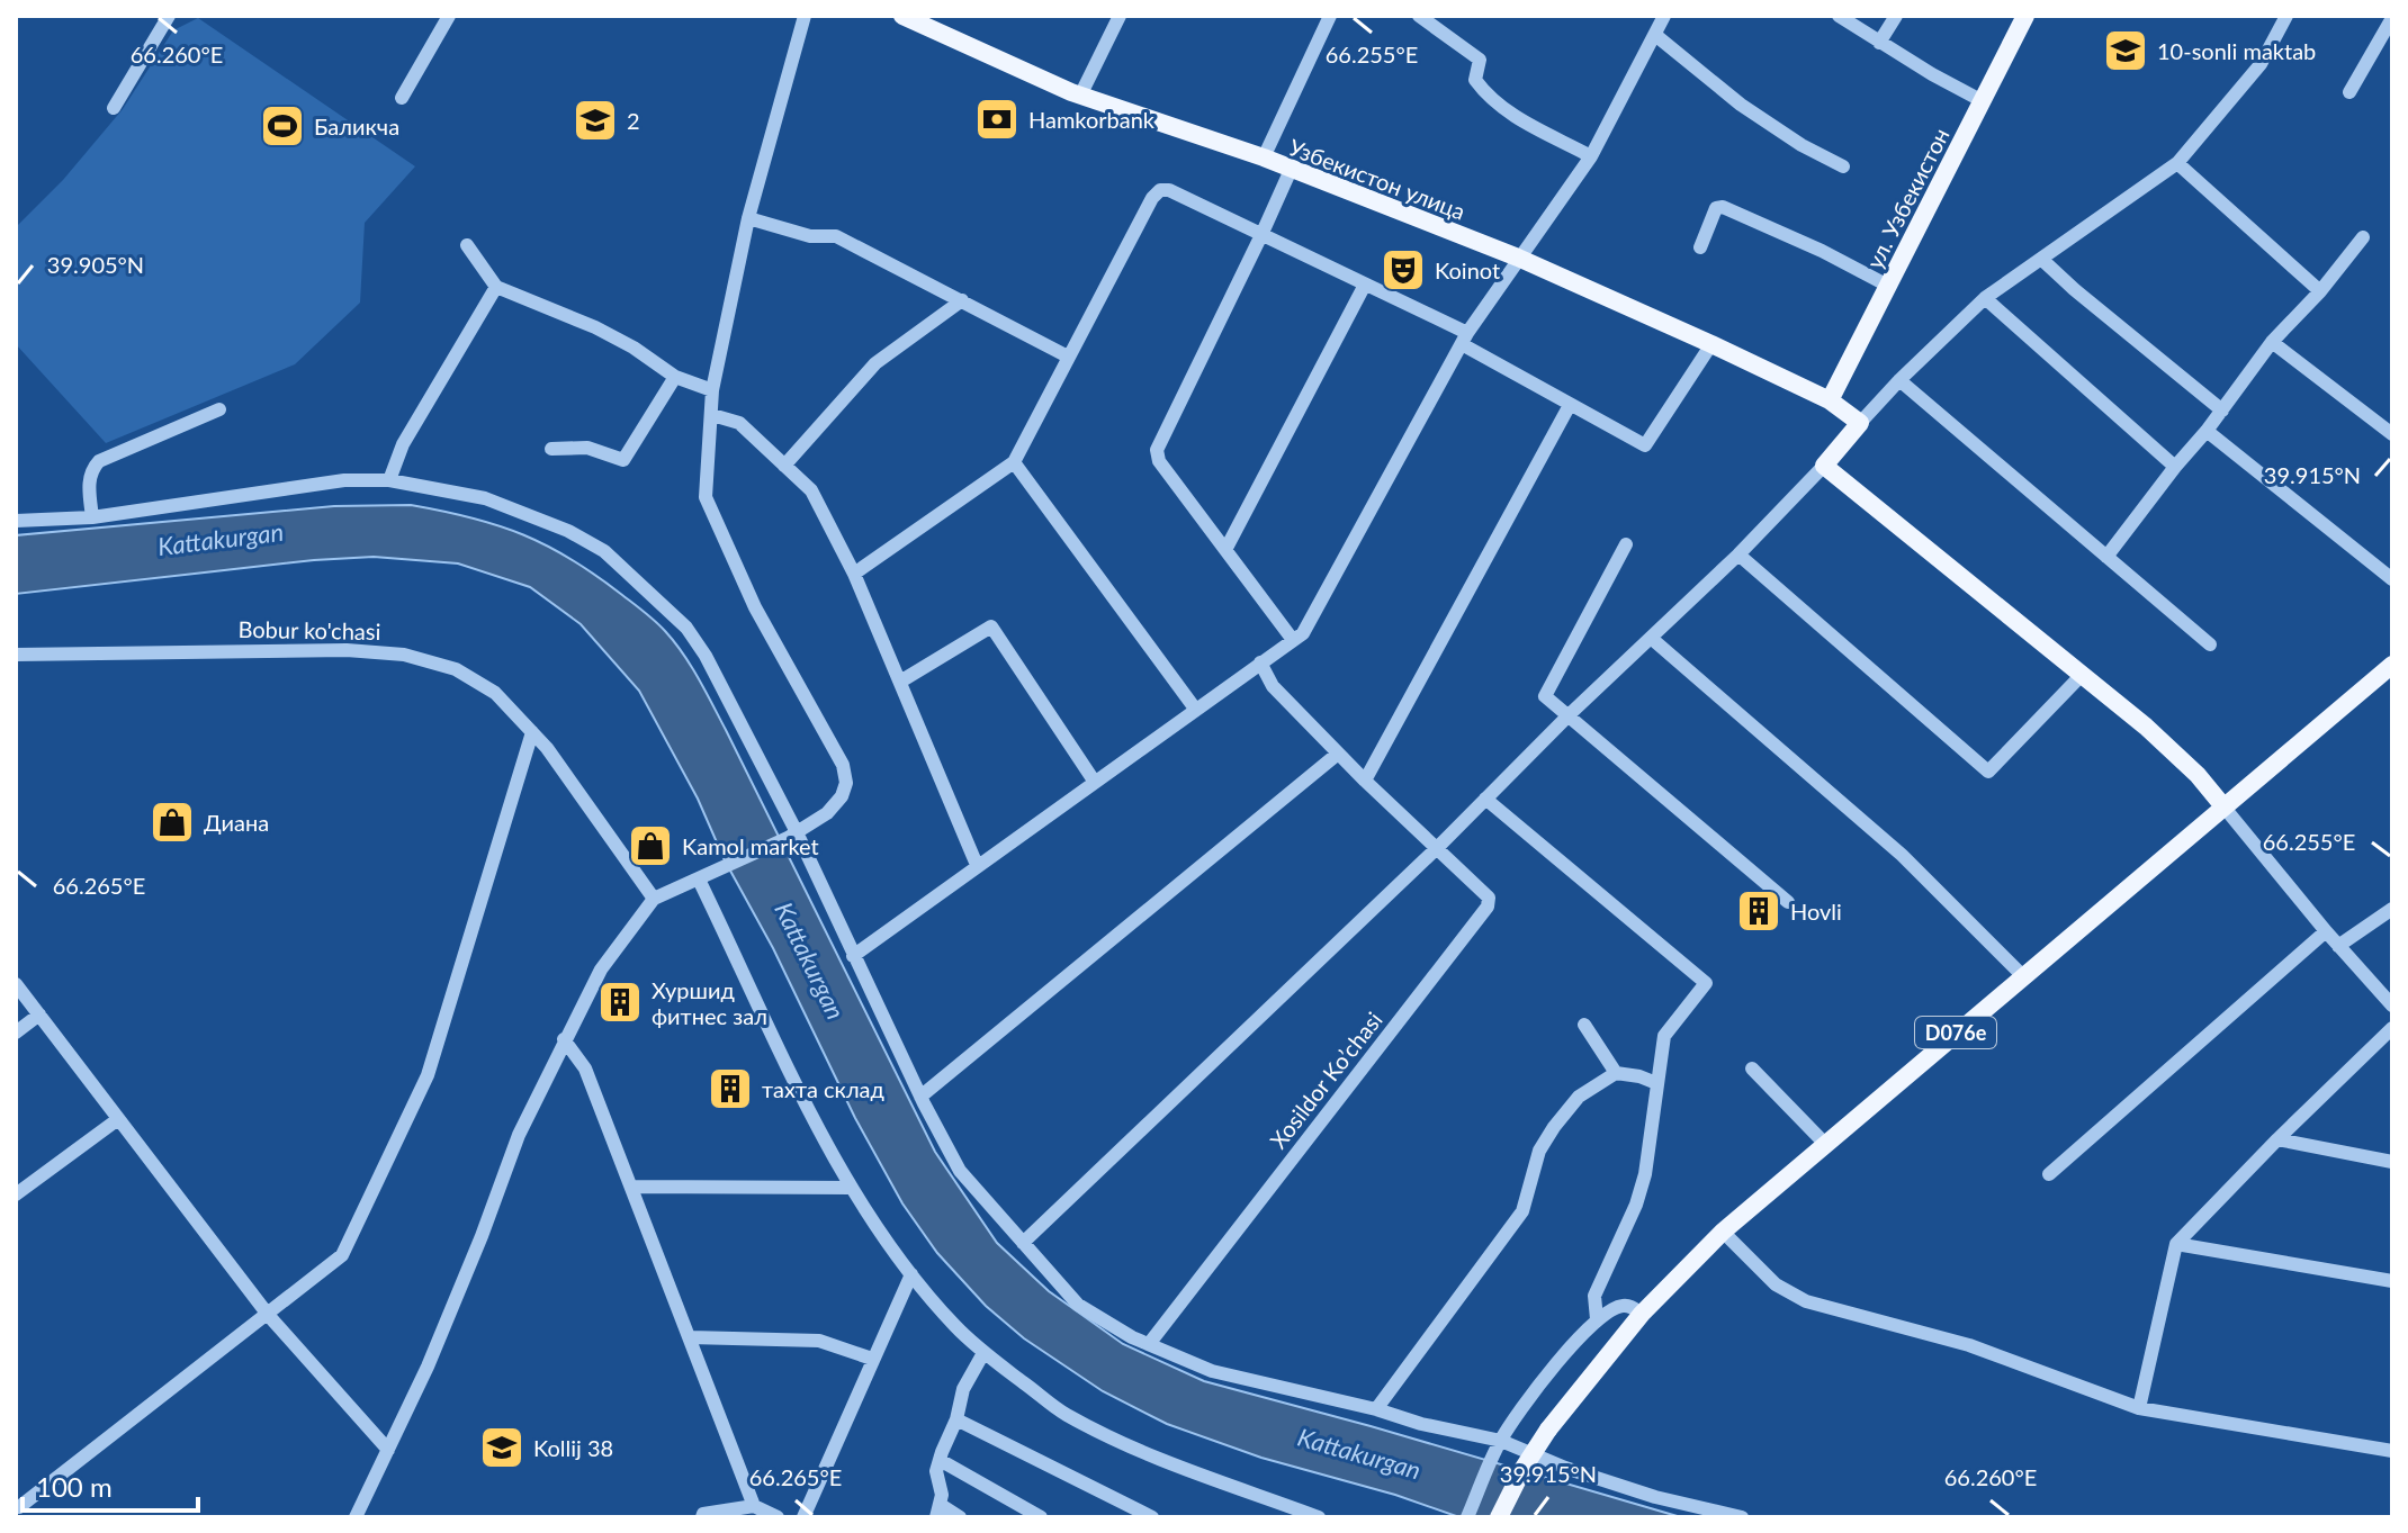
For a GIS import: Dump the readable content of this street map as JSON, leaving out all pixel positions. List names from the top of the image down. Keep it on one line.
{"streets":{"main road":["Узбекистон улица","ул. Узбекистон","D076e"],"street":["Bobur ko'chasi","Xosildor Ko’chasi"]},"crossings":[["Узбекистон улица","ул. Узбекистон"]],"water":["Kattakurgan"],"places":{"school or university":["10-sonli maktab","2","Kollij 38"],"bank":["Hamkorbank"],"sports":["Баликча"],"theatre":["Koinot"],"shop":["Диана","Kamol market"],"building":["Hovli","Хуршид фитнес зал","тахта склад"]},"scale_bar":"100 m","coordinates":["66.255°E","66.260°E","39.905°N","39.915°N","66.265°E"]}
